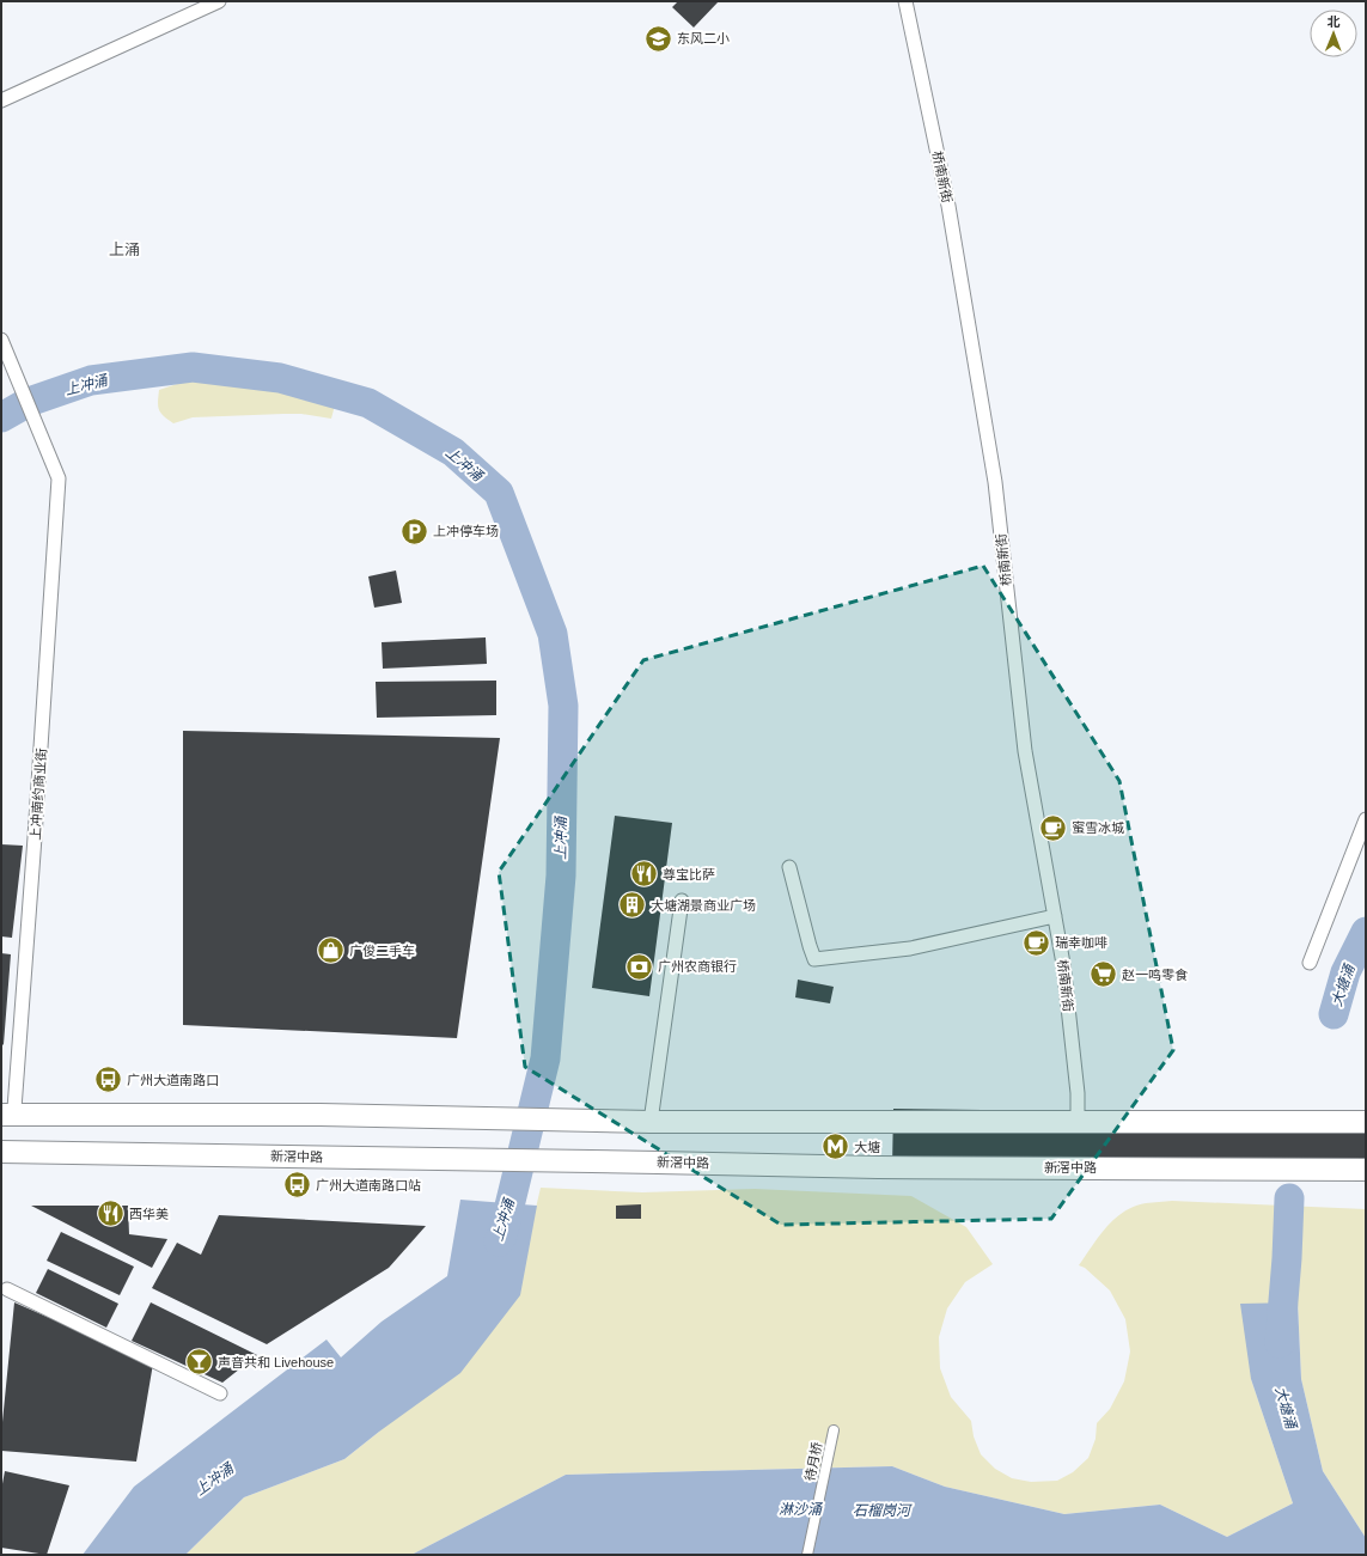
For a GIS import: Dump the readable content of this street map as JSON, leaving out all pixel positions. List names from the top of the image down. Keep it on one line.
{"streets":{"highway":["新滘中路"],"street":["桥南新街","上冲南约商业街","待月桥"]},"districts":["上涌"],"water":["上冲涌","大塘涌","淋沙涌","石榴岗河"],"places":{"school or university":["东风二小"],"parking":["上冲停车场"],"cafe":["蜜雪冰城","瑞幸咖啡"],"restaurant":["尊宝比萨","西华美"],"building":["大塘湖景商业广场"],"shop":["广俊二手车"],"bank":["广州农商银行"],"supermarket":["赵一鸣零食"],"bus stop":["广州大道南路口","广州大道南路口站"],"metro station":["大塘"],"bar":["声音共和 Livehouse"]},"north":"top"}
